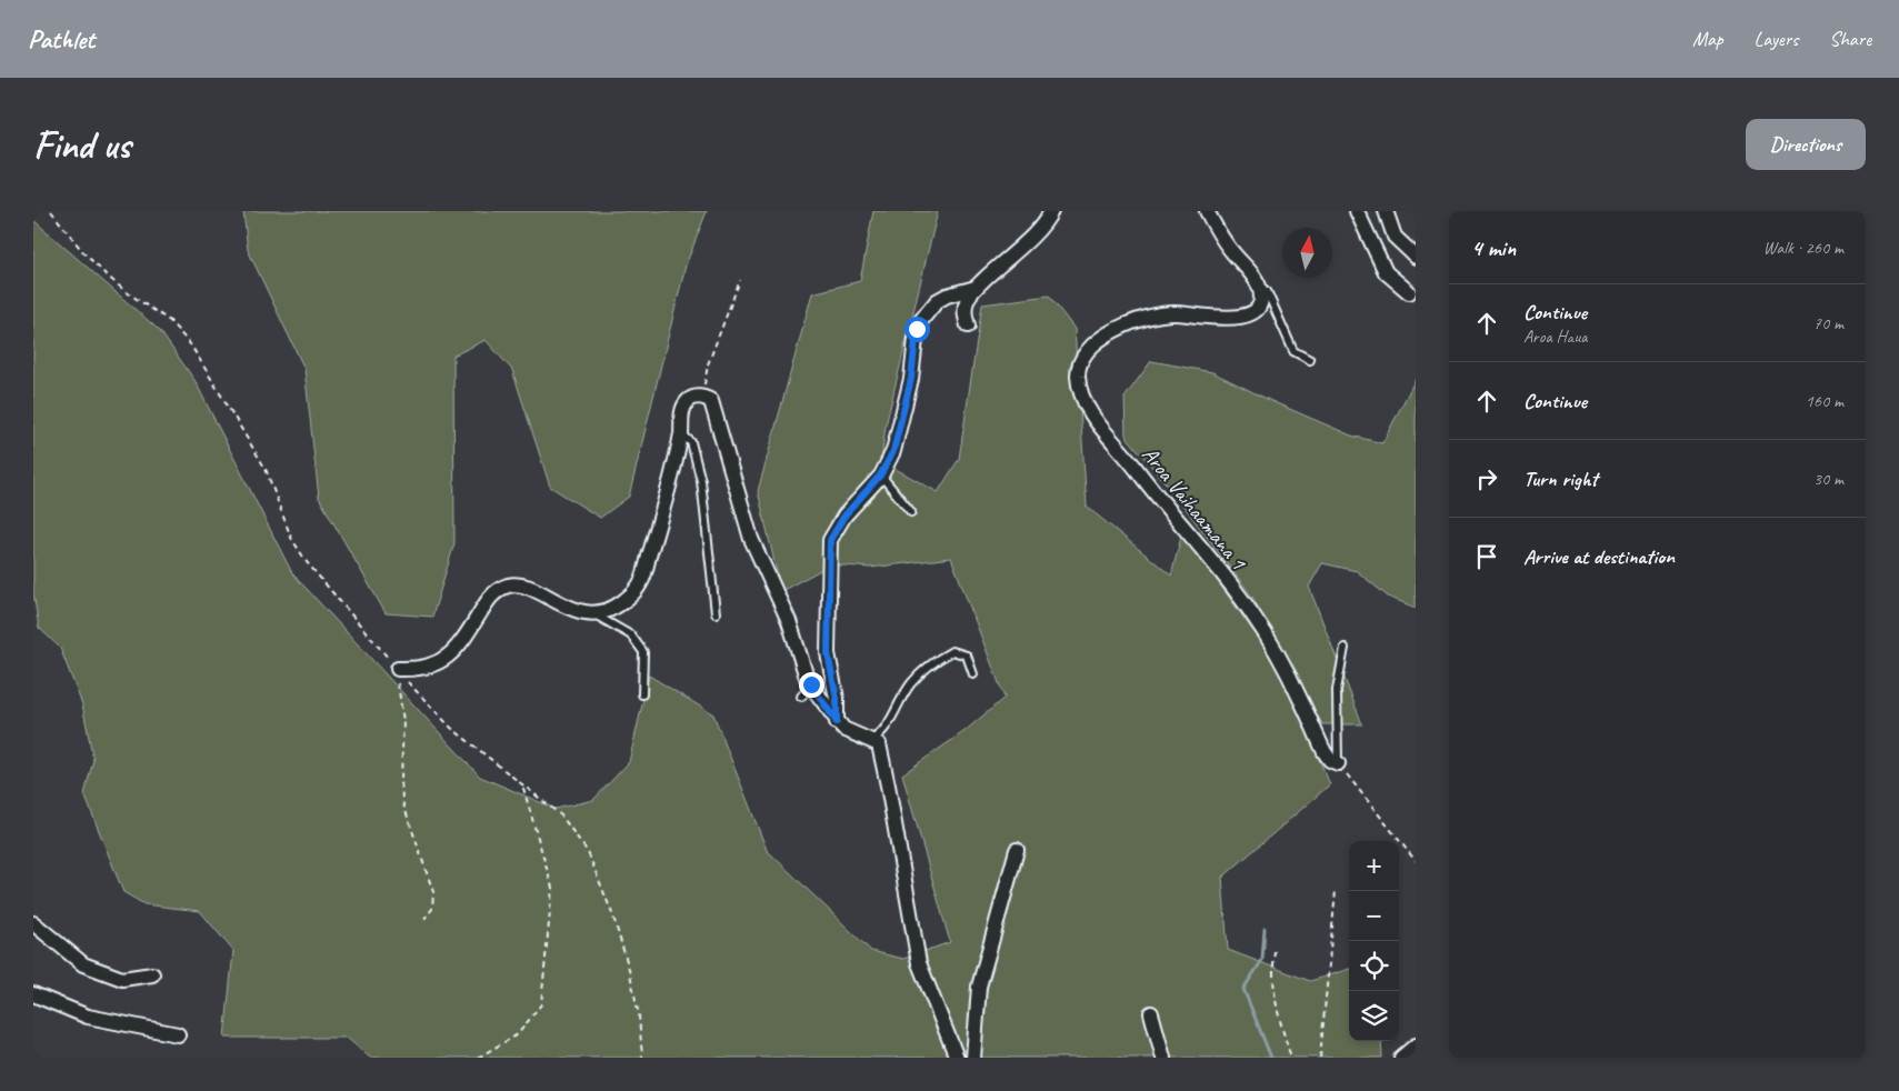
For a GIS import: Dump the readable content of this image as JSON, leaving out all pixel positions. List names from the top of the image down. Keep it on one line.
{"streets":{"street":["Aroa Vaihaamana 1"]},"north":"top","page":{"header":"Pathlet","nav":["Map","Layers","Share"],"buttons":"Directions","title":"Find us","heading":["4 min","Walk · 260 m"],"list":[["Continue","Aroa Haua","70 m"],["Continue","160 m"],["Turn right","30 m"],"Arrive at destination"],"map_buttons":["+","−"]}}
